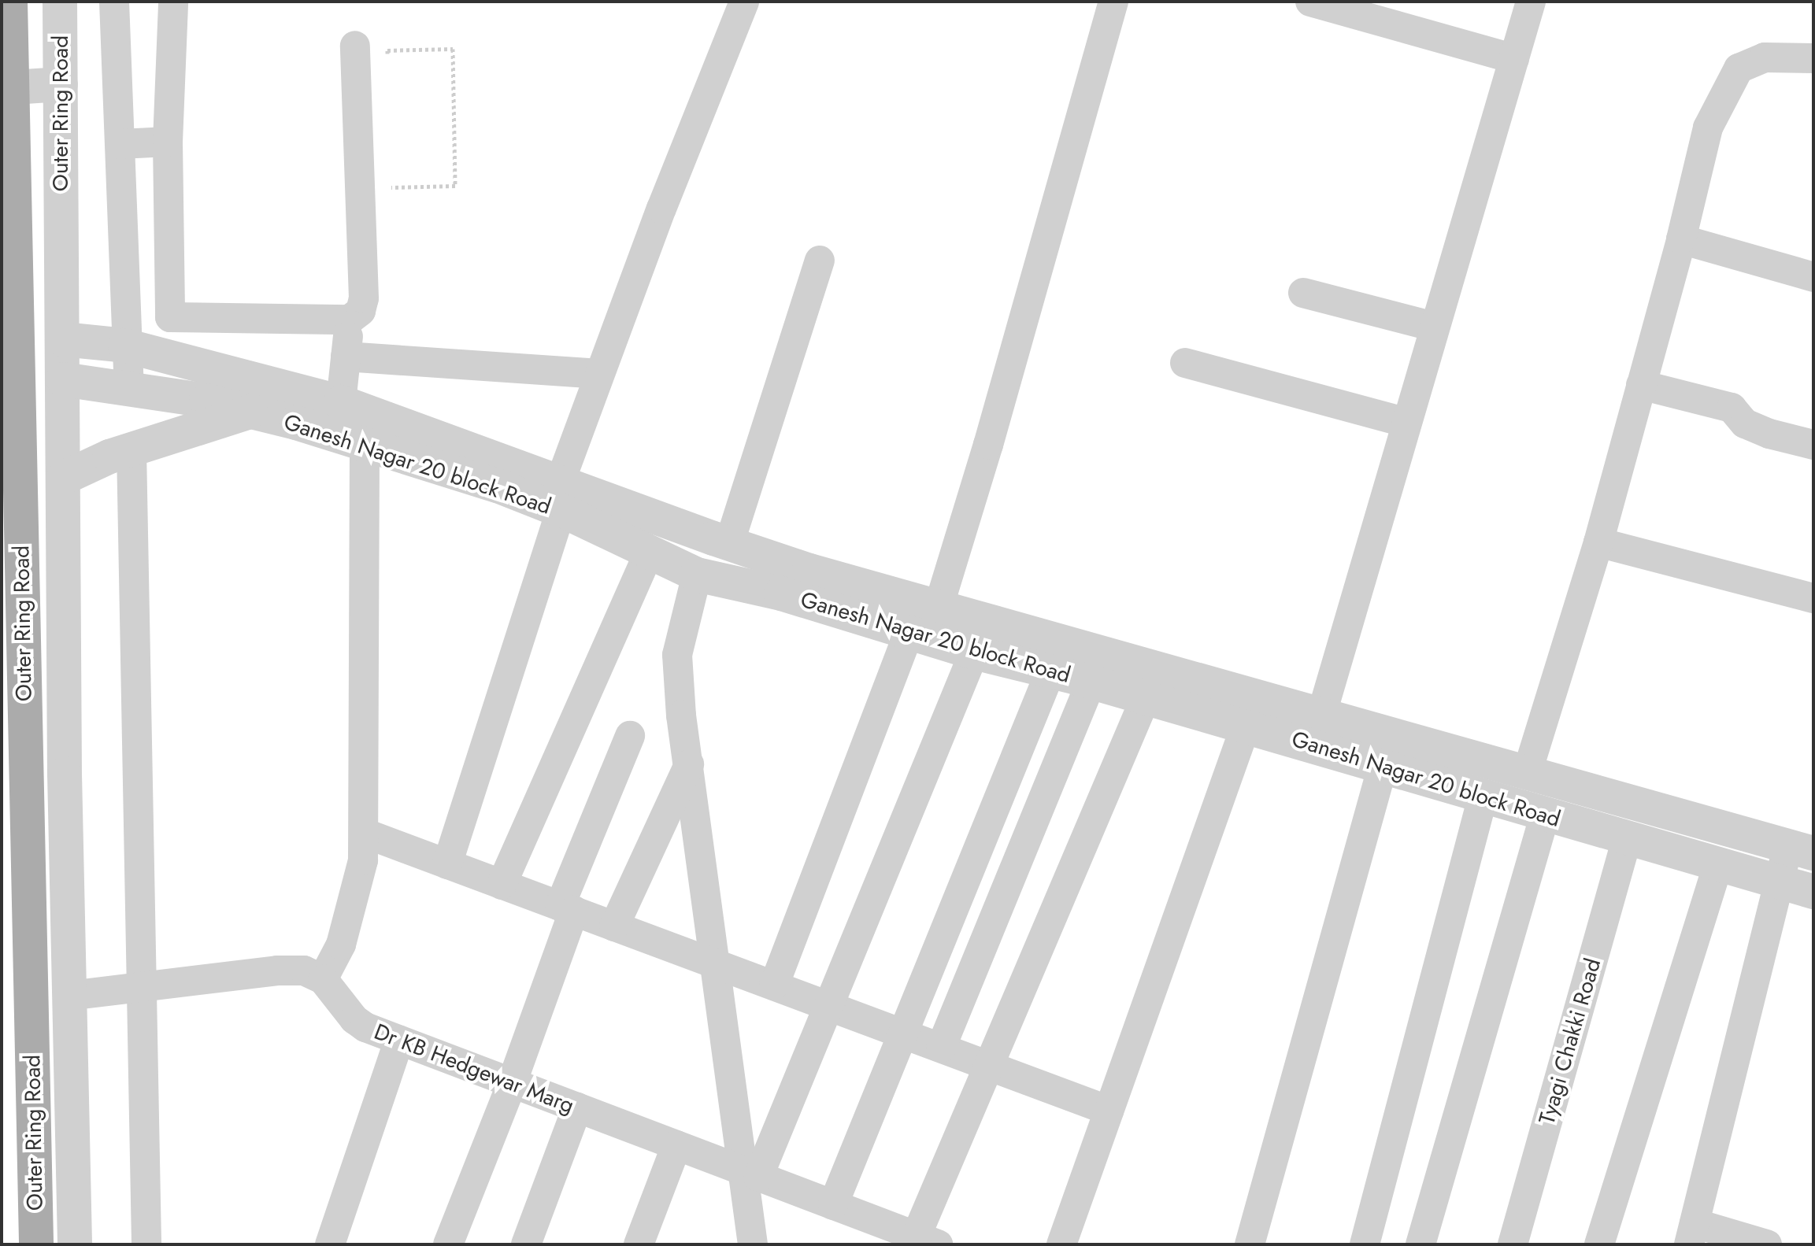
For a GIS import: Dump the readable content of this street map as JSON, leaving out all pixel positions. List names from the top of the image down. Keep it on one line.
{"streets":{"main road":["Outer Ring Road"],"street":["Ganesh Nagar 20 block Road","Tyagi Chakki Road","Dr KB Hedgewar Marg"]},"crossings":[["Outer Ring Road","Ganesh Nagar 20 block Road"],["Ganesh Nagar 20 block Road","Tyagi Chakki Road"]]}
